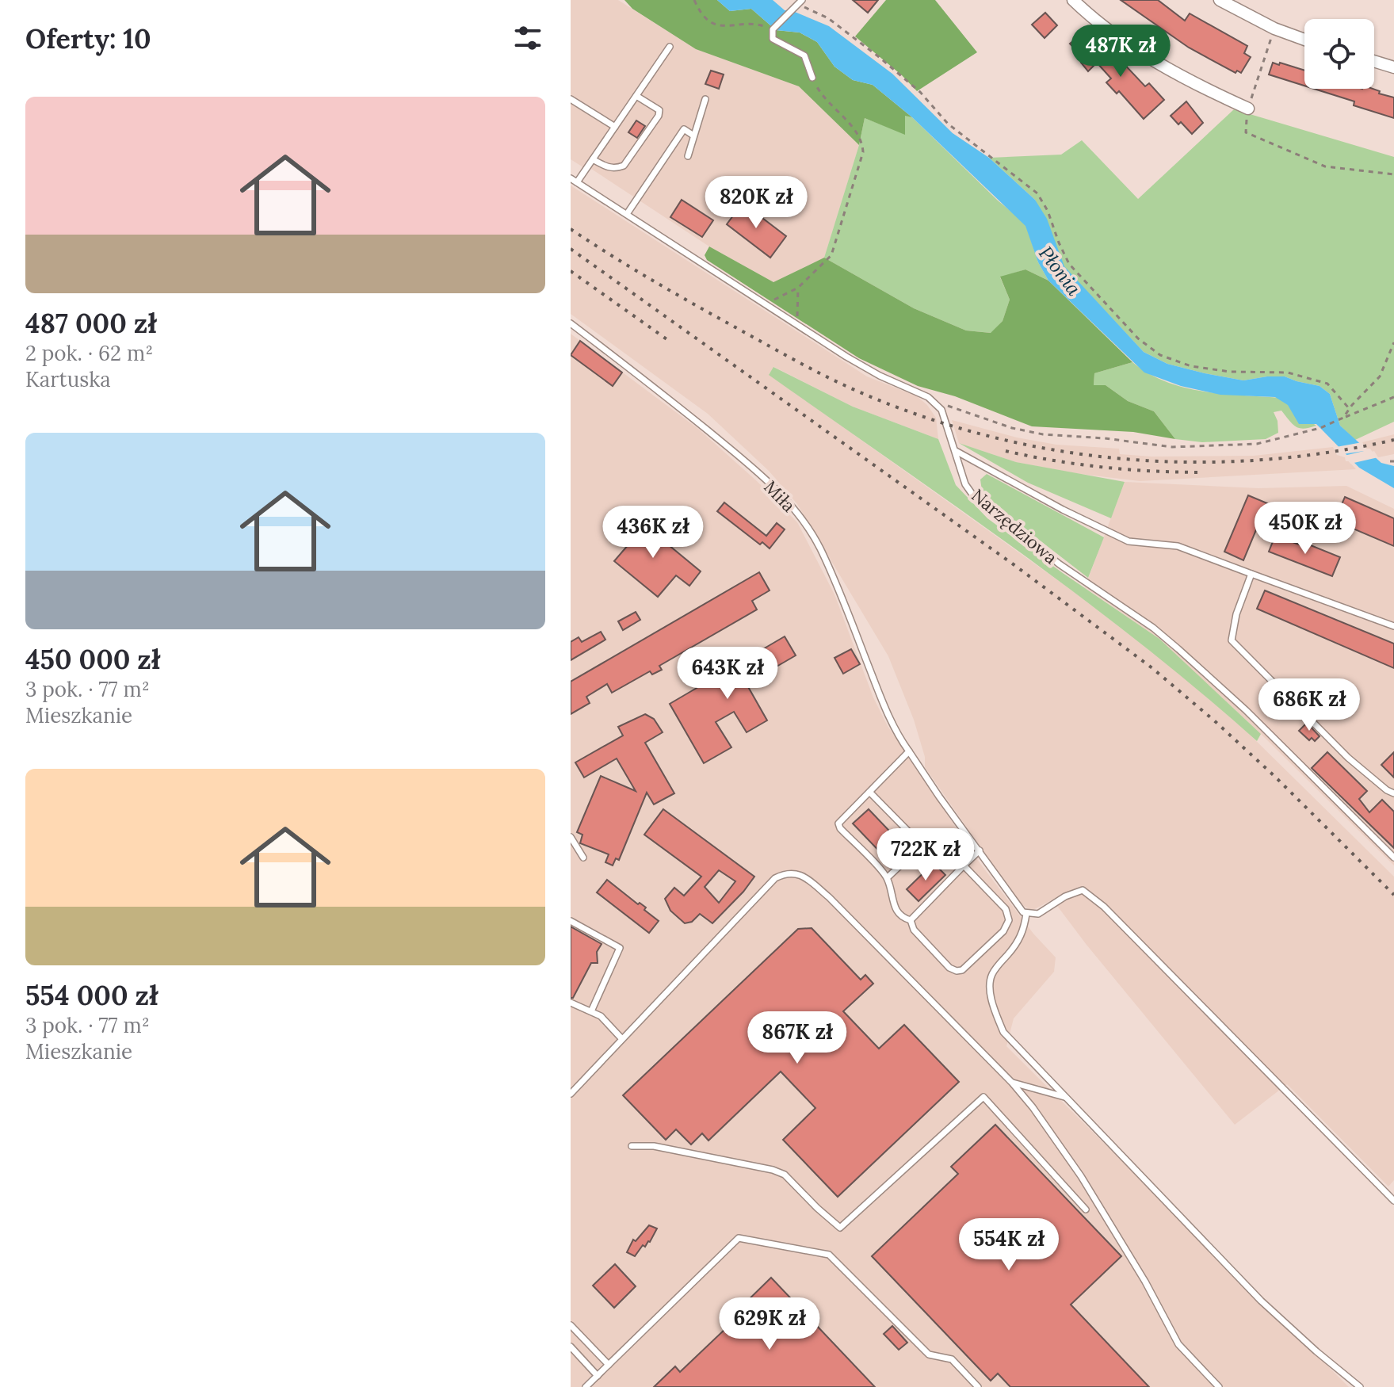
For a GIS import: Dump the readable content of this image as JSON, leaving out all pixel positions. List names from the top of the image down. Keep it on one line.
{"streets":{"lane":["Miła","Narzędziowa"]},"water":["Płonia"],"page":{"heading":"Oferty: 10","price":["487K zł","820K zł","450K zł","436K zł","643K zł","686K zł","722K zł","867K zł","554K zł","629K zł"],"list":[{"name":"487 000 zł","note":"2 pok. · 62 m² · Kartuska"},{"name":"450 000 zł","note":"3 pok. · 77 m² · Mieszkanie"},{"name":"554 000 zł","note":"3 pok. · 77 m² · Mieszkanie"}]}}
